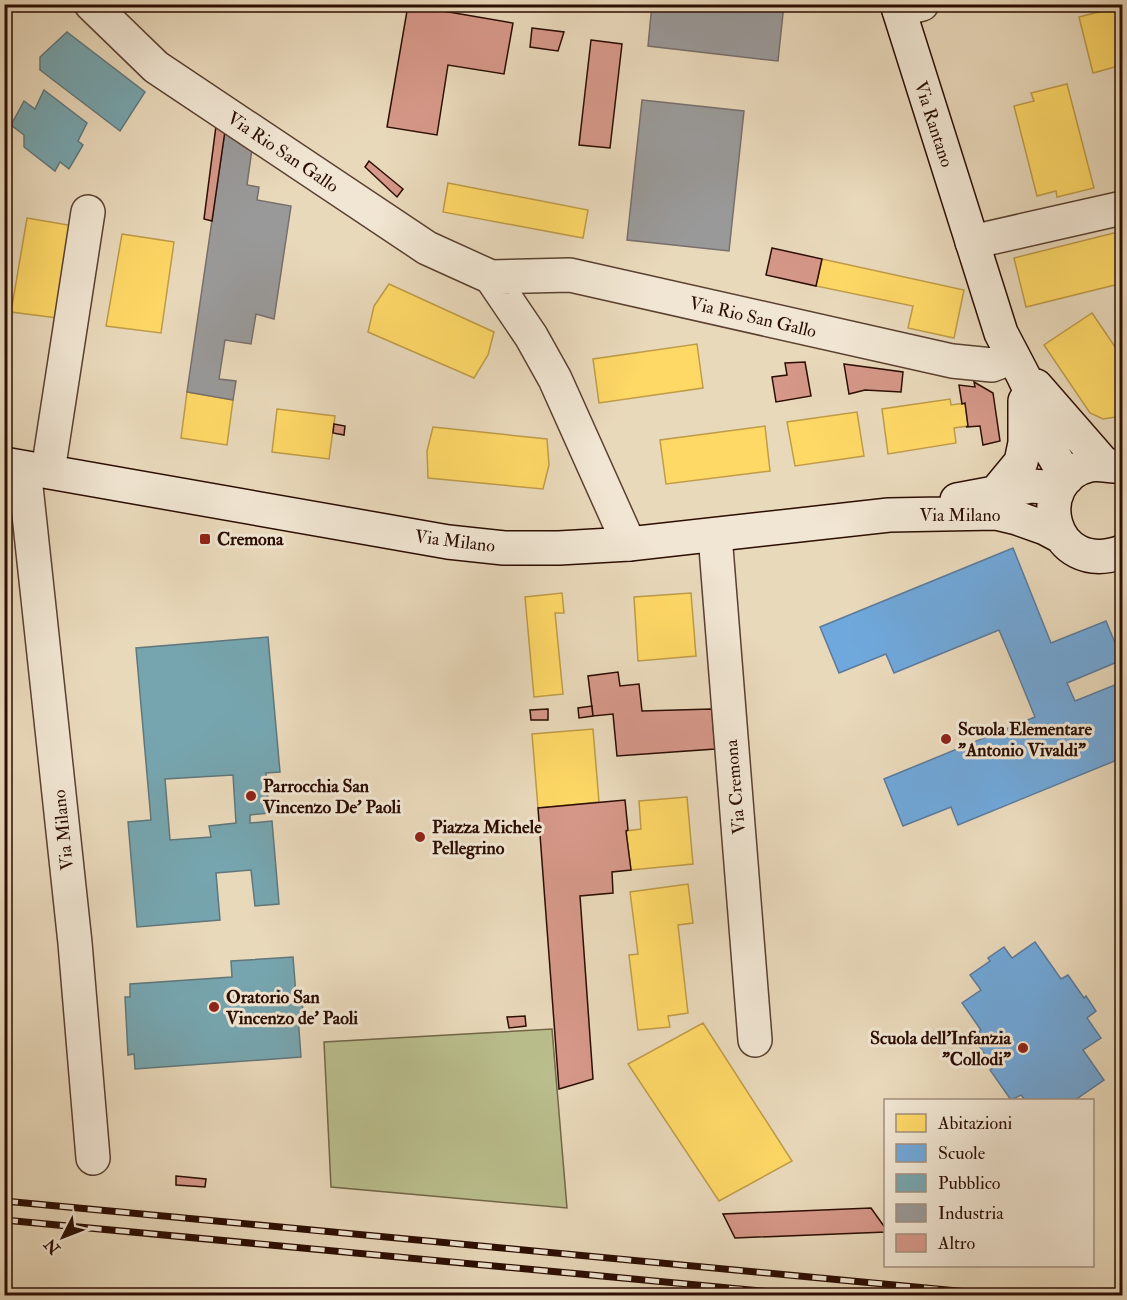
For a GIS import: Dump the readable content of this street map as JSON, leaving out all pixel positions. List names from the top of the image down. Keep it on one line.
{"streets":{"street":["Via Rantano","Via Rio San Gallo","Via Milano","Via Cremona"]},"crossings":[["Via Rantano","Via Rio San Gallo"],["Via Rantano","Via Milano"],["Via Milano","Via Cremona"]],"places":{"transit":["Cremona"],"other":["Scuola Elementare \"Antonio Vivaldi\"","Parrocchia San Vincenzo De' Paoli","Piazza Michele Pellegrino","Oratorio San Vincenzo de' Paoli","Scuola dell'Infanzia \"Collodi\""]},"legend":["Abitazioni","Scuole","Pubblico","Industria","Altro"],"north":"bottom left"}
